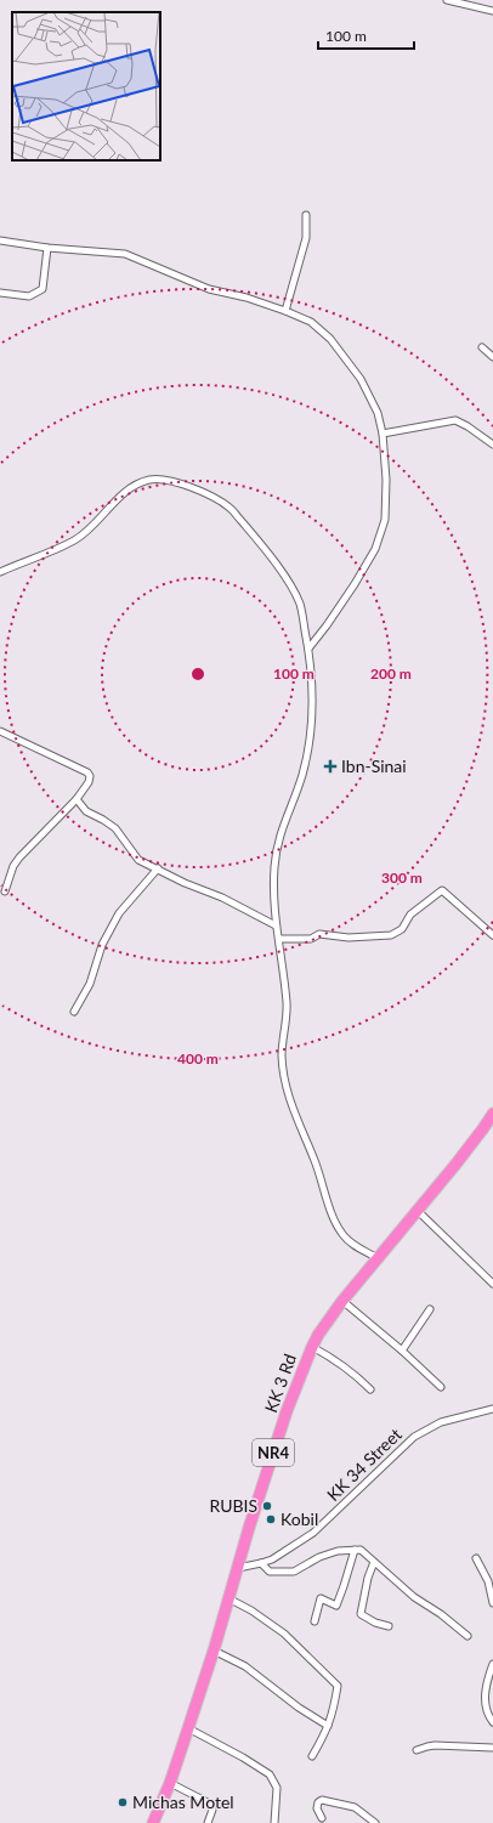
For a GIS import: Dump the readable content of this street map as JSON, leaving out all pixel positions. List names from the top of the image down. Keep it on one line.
{"streets":{"highway":["KK 3 Rd","NR4"],"street":["KK 34 Street"]},"crossings":[["KK 3 Rd","KK 34 Street"]],"places":{"health":["Ibn-Sinai"],"other":["RUBIS","Kobil","Michas Motel"]},"scale_bar":"100 m","rings":["100 m","200 m","300 m","400 m"]}
